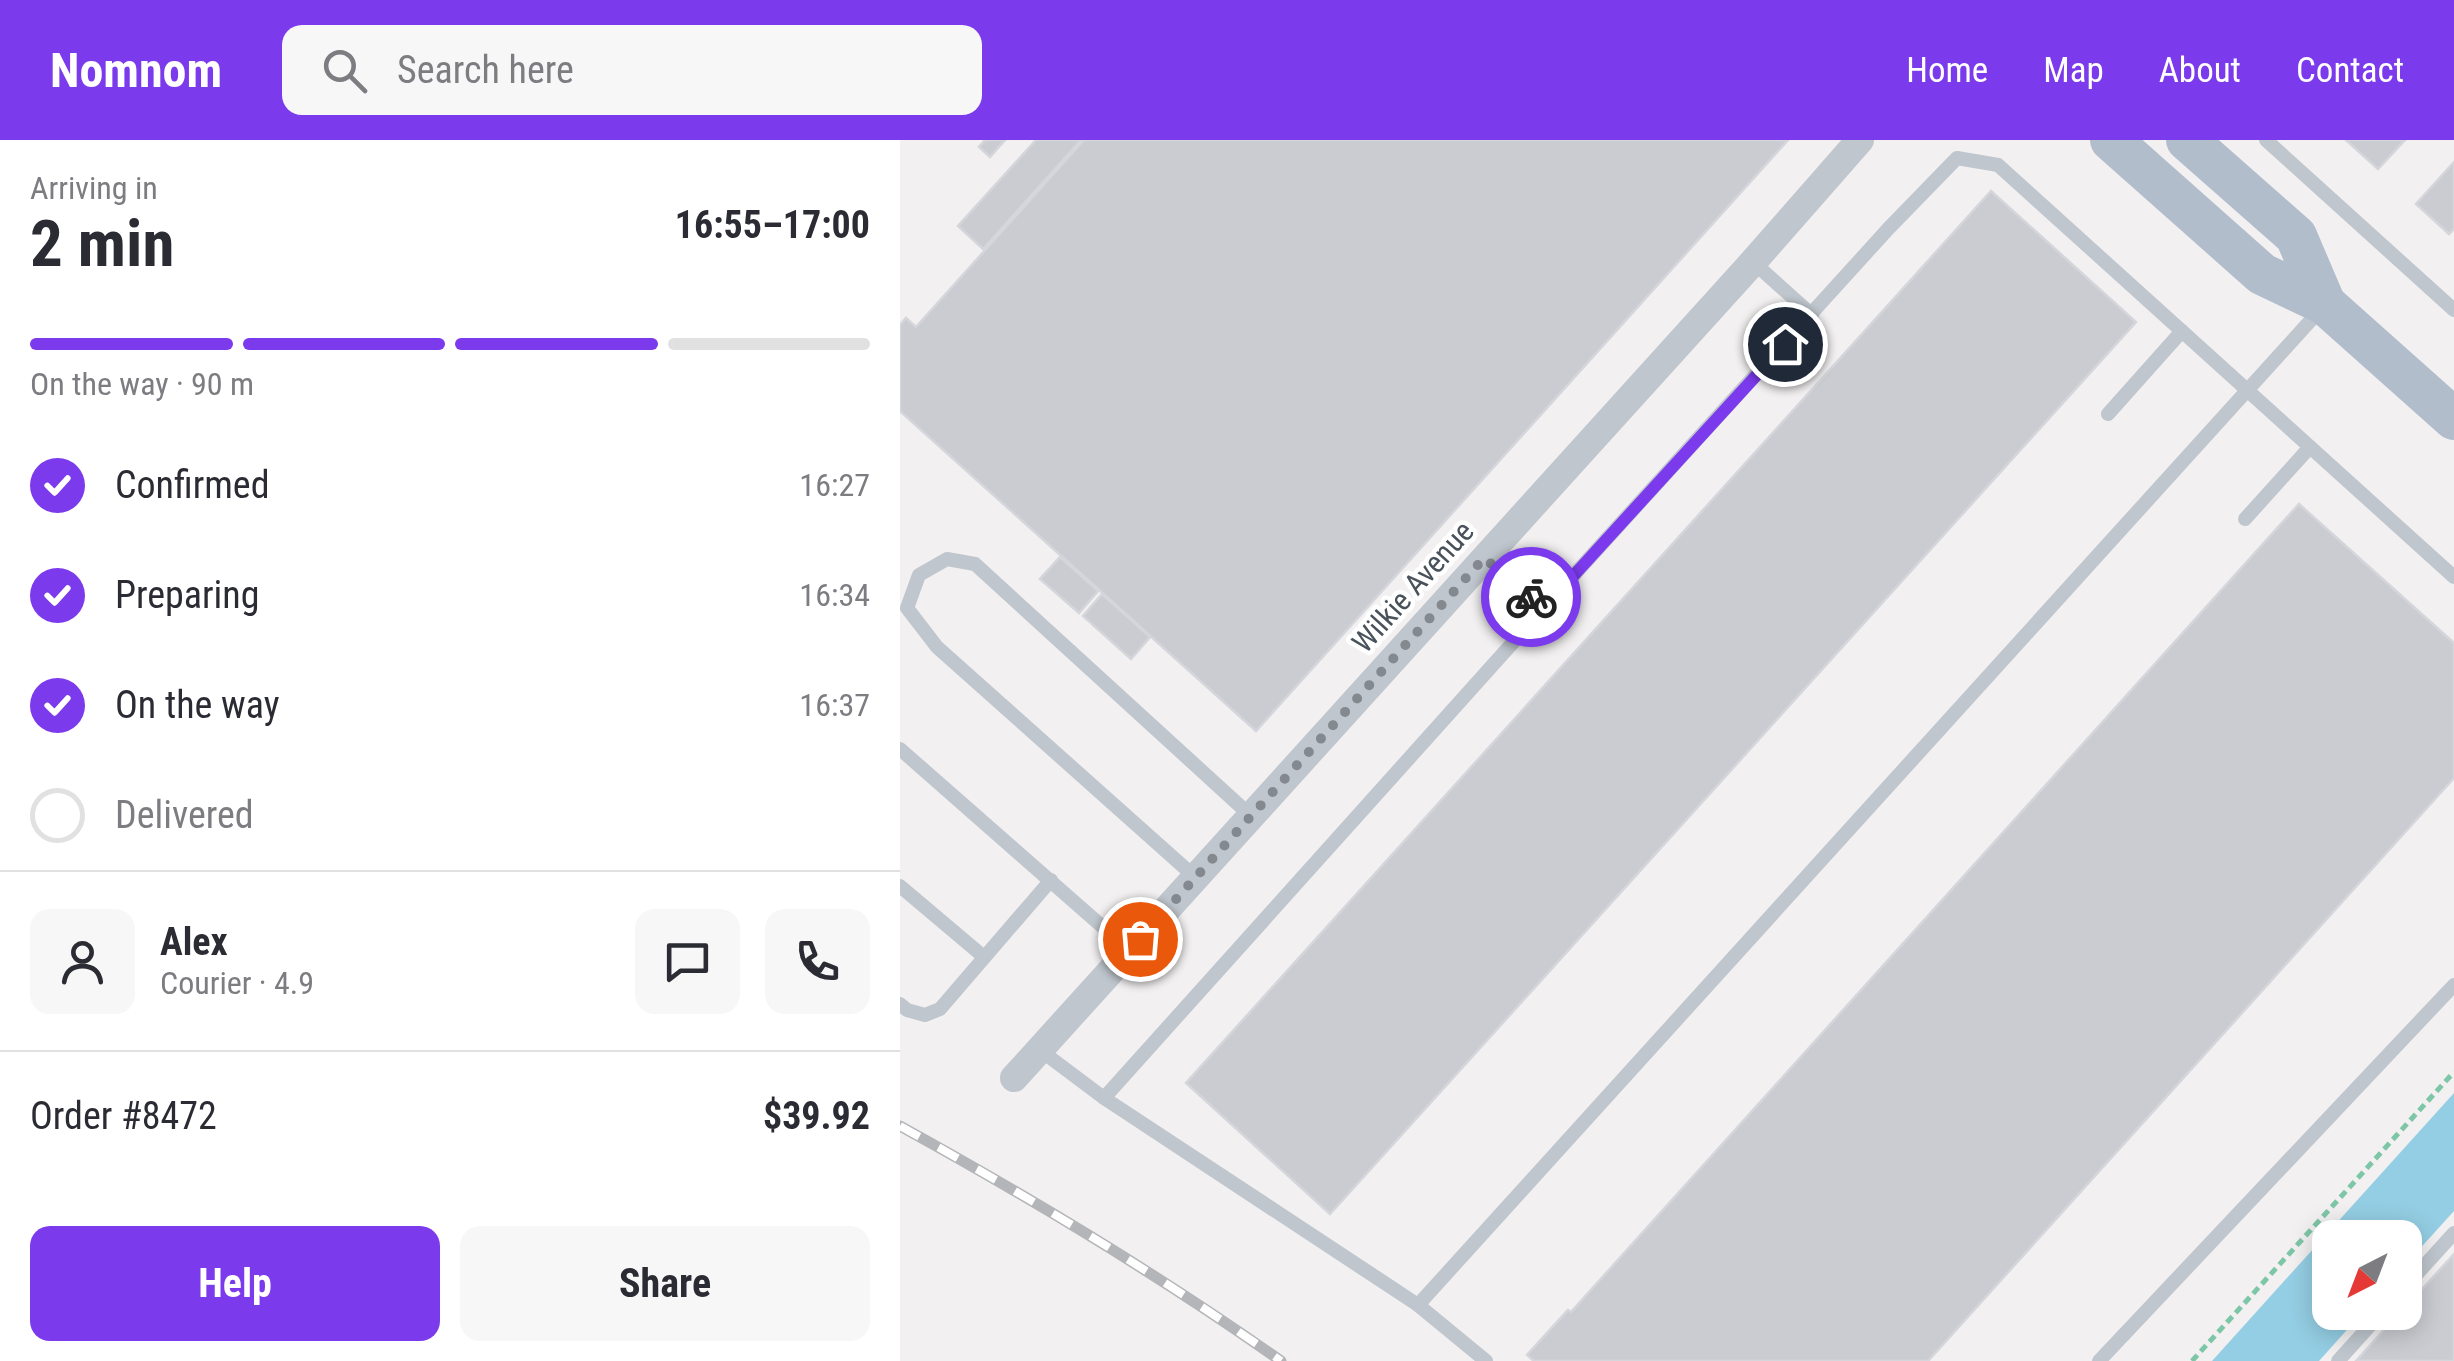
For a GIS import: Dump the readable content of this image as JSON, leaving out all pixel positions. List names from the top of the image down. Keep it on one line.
{"streets":{"street":["Wilkie Avenue"]},"north":"bottom left","page":{"header":"Nomnom","search":"Search here","nav":["Home","Map","About","Contact"],"heading":["2 min","Arriving in","16:55–17:00"],"panel":["Alex","Courier · 4.9","Order #8472","$39.92"],"bar":"On the way · 90 m","list":[["Confirmed","16:27"],["Preparing","16:34"],["On the way","16:37"],"Delivered"],"buttons":["Help","Share"]}}
